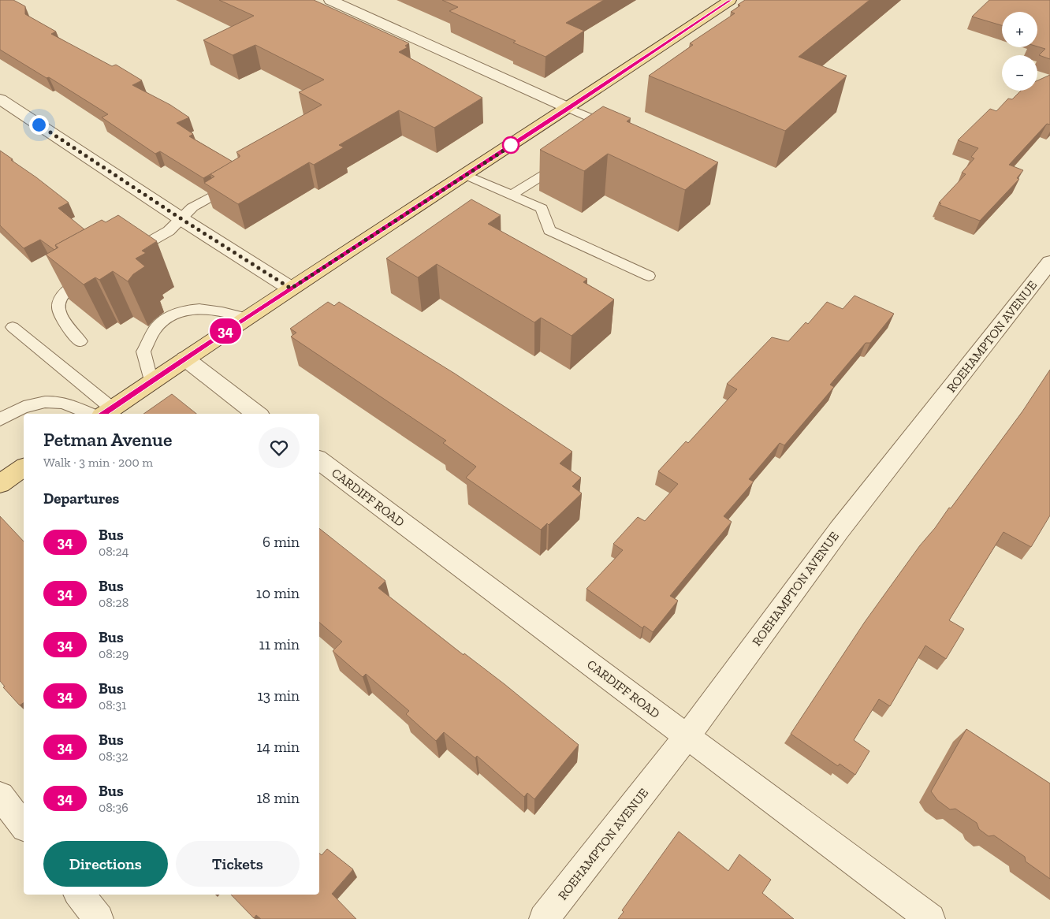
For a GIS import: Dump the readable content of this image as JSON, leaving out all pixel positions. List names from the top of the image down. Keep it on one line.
{"streets":{"street":["ROEHAMPTON AVENUE","CARDIFF ROAD"]},"crossings":[["ROEHAMPTON AVENUE","CARDIFF ROAD"]],"lines":["bus line 34"],"page":{"on_map":"34","map_buttons":["+","−"],"heading":[["Petman Avenue","Walk · 3 min · 200 m"],"Departures"],"list":[{"mark":"34","name":"Bus","note":"08:24","value":"6 min"},{"mark":"34","name":"Bus","note":"08:28","value":"10 min"},{"mark":"34","name":"Bus","note":"08:29","value":"11 min"},{"mark":"34","name":"Bus","note":"08:31","value":"13 min"},{"mark":"34","name":"Bus","note":"08:32","value":"14 min"},{"mark":"34","name":"Bus","note":"08:36","value":"18 min"}],"buttons":["Directions","Tickets"]}}
